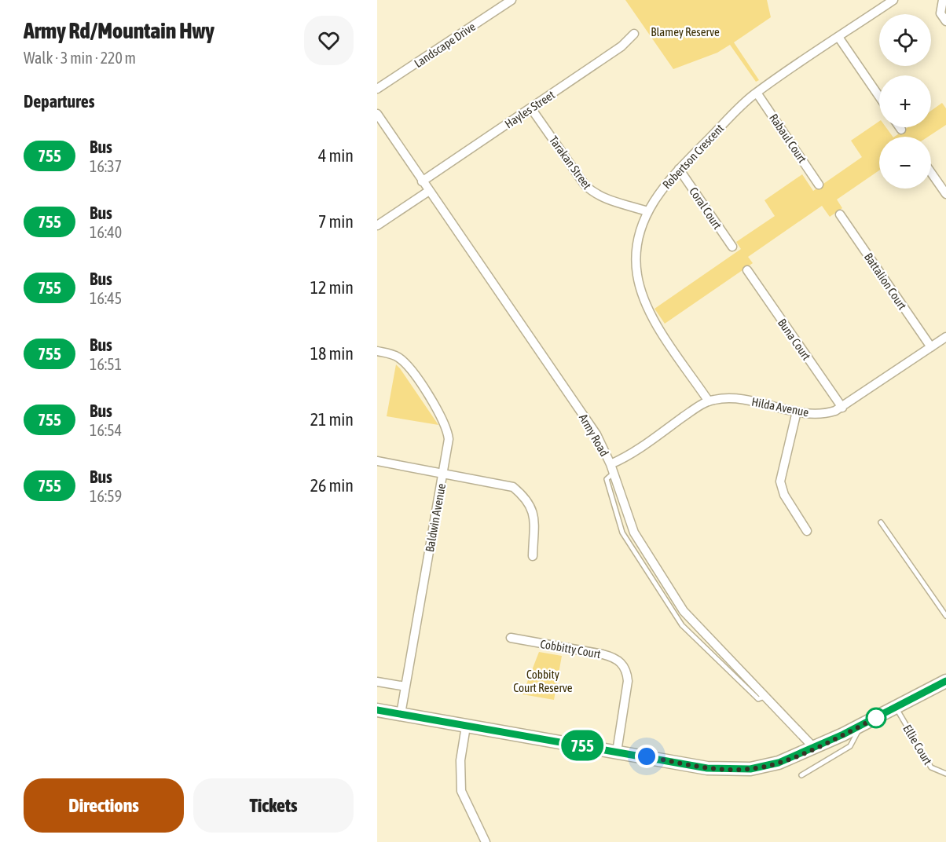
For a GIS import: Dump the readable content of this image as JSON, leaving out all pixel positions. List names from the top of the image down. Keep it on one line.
{"streets":{"street":["Landscape Drive","Hayles Street","Rabaul Court","Robertson Crescent","Tarakan Street","Coral Court","Battalion Court","Buna Court","Hilda Avenue","Army Road","Baldwin Avenue","Cobbitty Court"],"lane":["Ellie Court"]},"crossings":[["Hayles Street","Tarakan Street"],["Hayles Street","Army Road"],["Rabaul Court","Robertson Crescent"],["Robertson Crescent","Tarakan Street"],["Robertson Crescent","Coral Court"],["Robertson Crescent","Hilda Avenue"],["Battalion Court","Hilda Avenue"],["Buna Court","Hilda Avenue"],["Hilda Avenue","Army Road"]],"parks":["Blamey Reserve","Cobbity Court Reserve"],"lines":["bus line 755"],"page":{"heading":[["Army Rd/Mountain Hwy","Walk · 3 min · 220 m"],"Departures"],"on_map":"755","map_buttons":["+","−"],"list":[{"mark":"755","name":"Bus","note":"16:37","value":"4 min"},{"mark":"755","name":"Bus","note":"16:40","value":"7 min"},{"mark":"755","name":"Bus","note":"16:45","value":"12 min"},{"mark":"755","name":"Bus","note":"16:51","value":"18 min"},{"mark":"755","name":"Bus","note":"16:54","value":"21 min"},{"mark":"755","name":"Bus","note":"16:59","value":"26 min"}],"buttons":["Directions","Tickets"]}}
